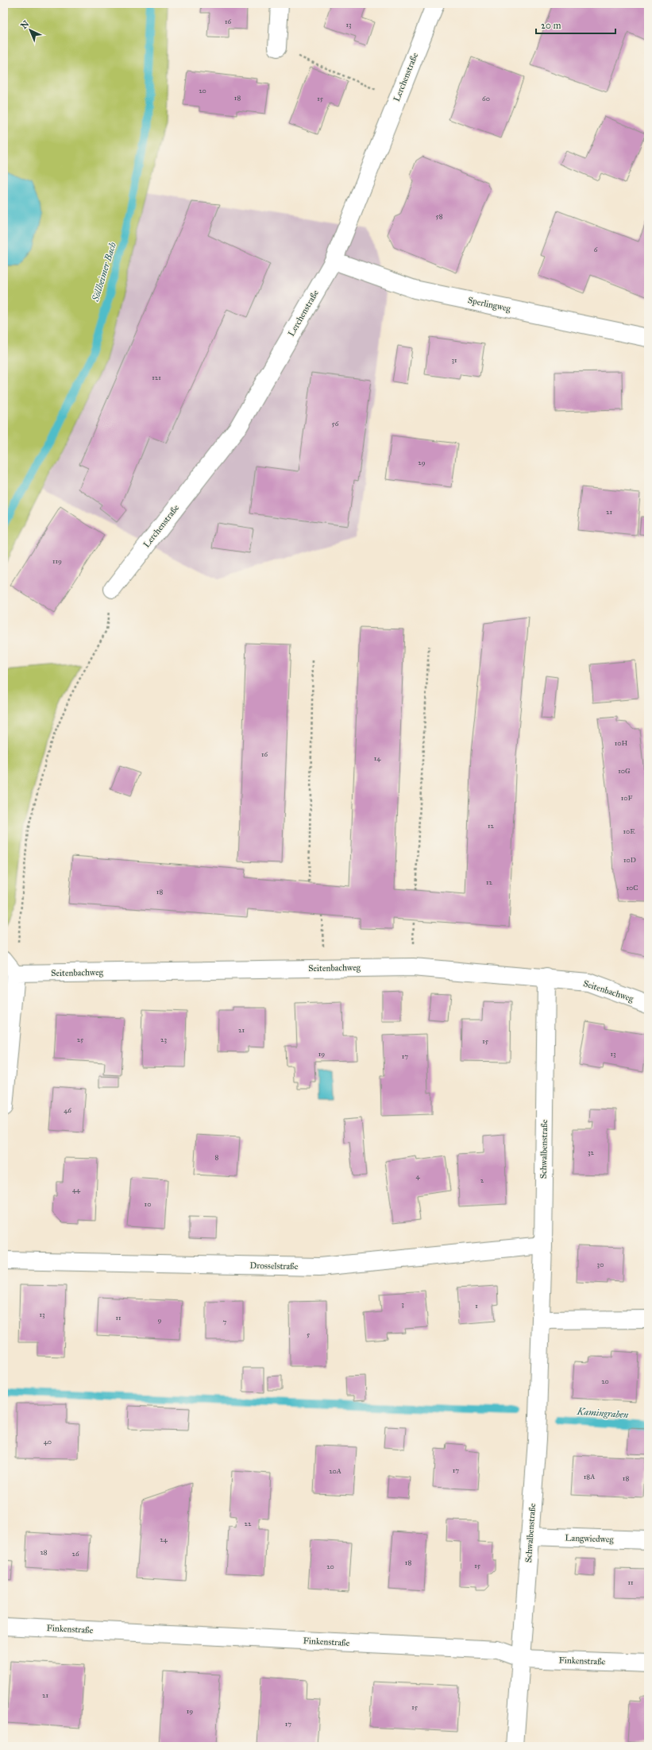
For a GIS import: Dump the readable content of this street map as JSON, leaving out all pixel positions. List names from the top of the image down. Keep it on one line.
{"streets":{"street":["Lerchenstraße","Sperlingweg","Seitenbachweg","Schwalbenstraße","Drosselstraße","Langwiedweg","Finkenstraße"]},"crossings":[["Lerchenstraße","Sperlingweg"],["Seitenbachweg","Schwalbenstraße"],["Schwalbenstraße","Drosselstraße"],["Schwalbenstraße","Langwiedweg"],["Schwalbenstraße","Finkenstraße"]],"water":["Söllheimer Bach","Kamingraben"],"house_numbers":["16","13","20","18","15","60","58","6","31","121","56","29","21","119","10H","16","14","10G","10F","12","10E","10D","12","10C","18","21","25","23","15","19","13","17","46","32","8","4","2","44","10","30","3","1","13","11","9","7","5","20","40","17","20A","18A","18","22","24","28","26","18","15","20","11","21","15","19","17"],"scale_bar":"20 m","north":"top left"}
